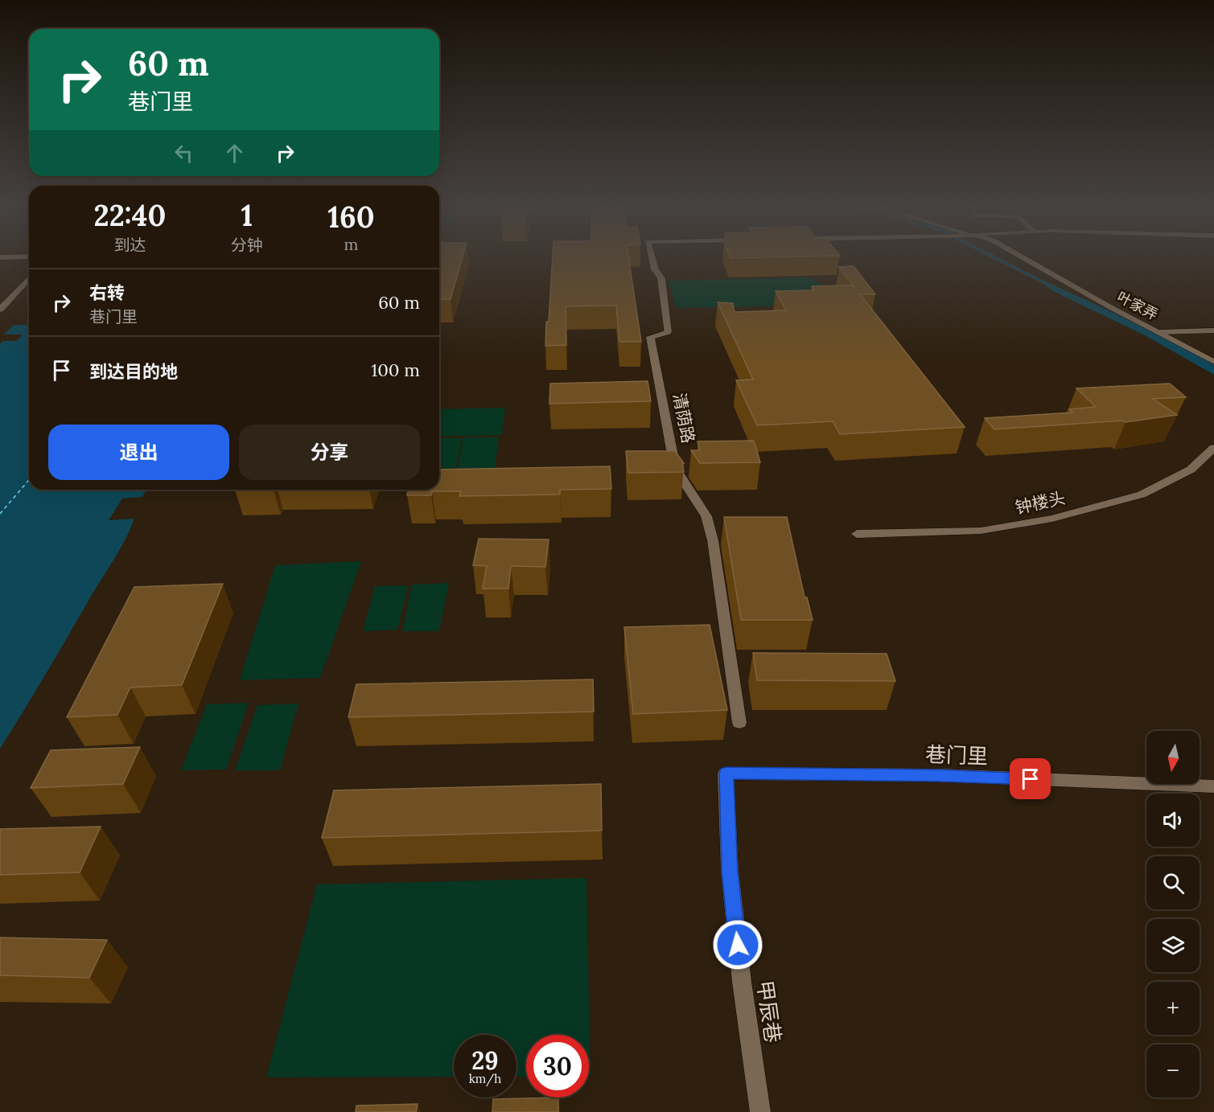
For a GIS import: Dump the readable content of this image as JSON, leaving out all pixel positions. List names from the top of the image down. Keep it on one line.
{"streets":{"street":["叶家弄","清荫路","钟楼头","巷门里","甲辰巷"]},"crossings":[["巷门里","甲辰巷"]],"north":"bottom","page":{"turn":["60 m","巷门里"],"eta":["22:40","到达","1","分钟","160","m"],"list":[{"name":"右转","note":"巷门里","value":"60 m"},{"name":"到达目的地","value":"100 m"}],"buttons":["退出","分享"],"map_buttons":["+","−"],"speed":"29 km/h","limit":"30"}}
